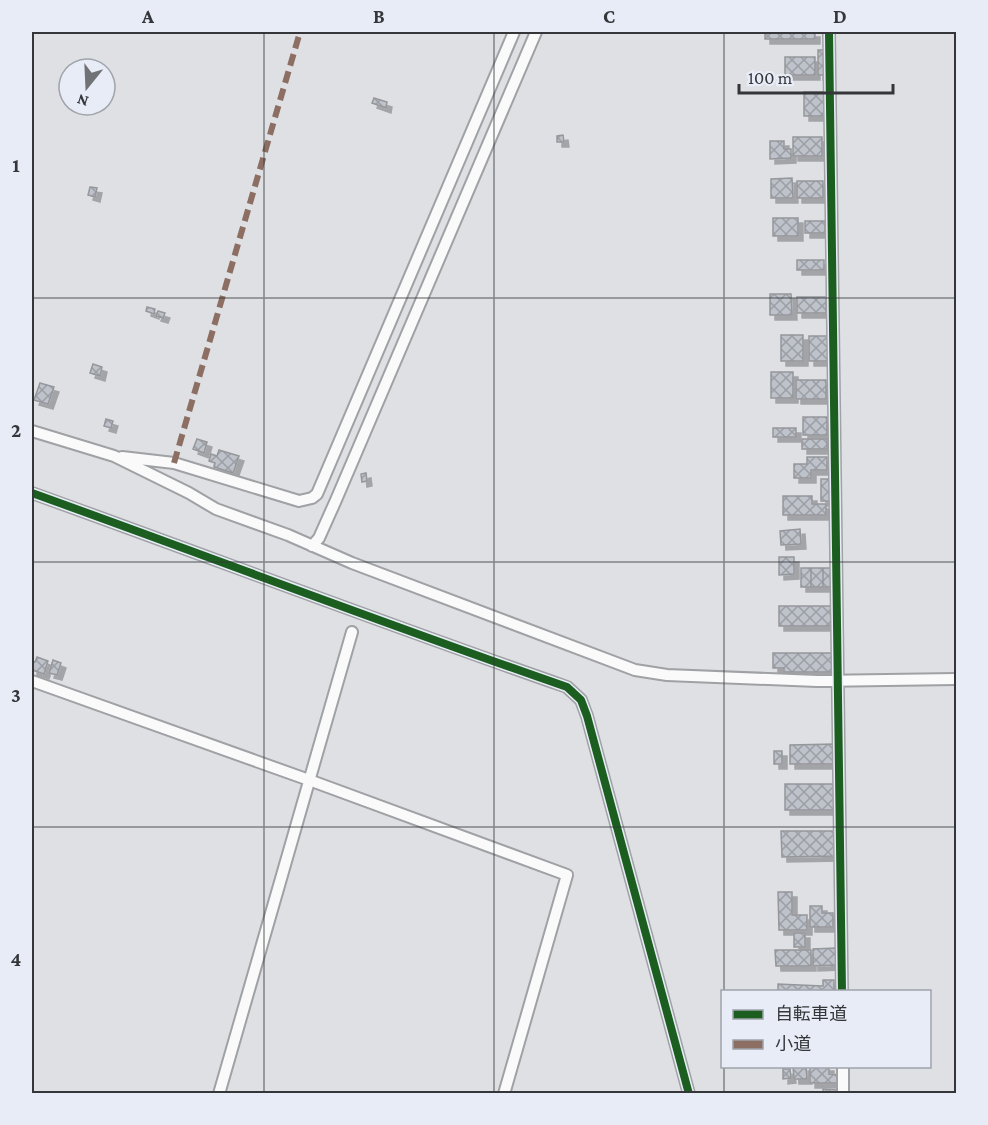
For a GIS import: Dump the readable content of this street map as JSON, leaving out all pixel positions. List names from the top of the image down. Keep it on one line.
{"legend":["自転車道","小道"],"scale_bar":"100 m","north":"bottom","grid":{"columns":["A","B","C","D"],"rows":["1","2","3","4"]}}
